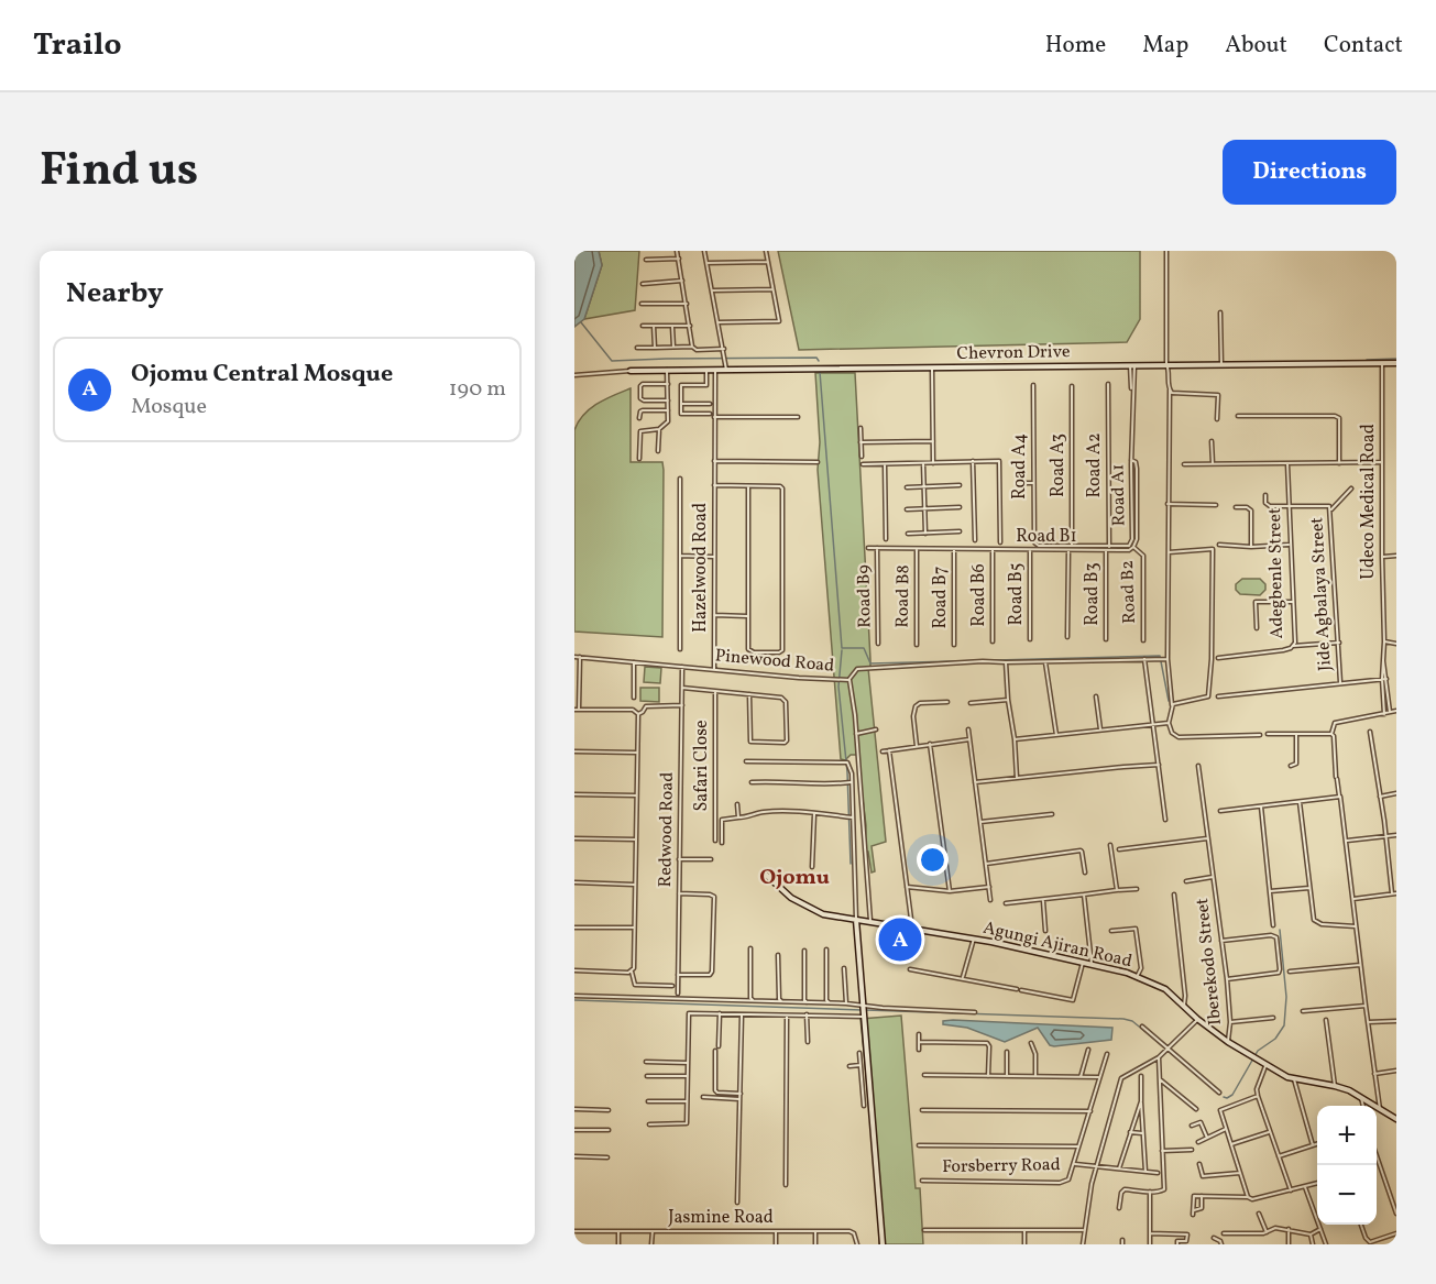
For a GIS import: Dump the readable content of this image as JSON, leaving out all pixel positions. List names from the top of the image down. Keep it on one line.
{"streets":{"street":["Chevron Drive","Road A3","Road A2","Road A4","Road A1","Udeco Medical Road","Road B1","Hazelwood Road","Adegbenle Street","Road B2","Road B5","Road B3","Jide Agbalaya Street","Road B6","Road B9","Road B8","Road B7","Pinewood Road","Safari Close","Redwood Road","Agungi Ajiran Road","Iberekodo Street","Forsberry Road","Jasmine Road"]},"crossings":[["Chevron Drive","Road A1"],["Chevron Drive","Udeco Medical Road"],["Chevron Drive","Hazelwood Road"],["Road A3","Road A1"],["Road A2","Road A1"],["Road A2","Road B1"],["Road A2","Road B3"],["Road A4","Road A1"],["Road A1","Road B1"],["Road A1","Road B3"],["Road B1","Road B2"],["Road B1","Road B5"],["Road B1","Road B3"],["Road B1","Road B6"],["Road B1","Road B9"],["Road B1","Road B8"],["Road B1","Road B7"],["Hazelwood Road","Pinewood Road"],["Adegbenle Street","Jide Agbalaya Street"],["Pinewood Road","Redwood Road"],["Pinewood Road","Agungi Ajiran Road"],["Agungi Ajiran Road","Iberekodo Street"]],"districts":["Ojomu"],"page":{"header":"Trailo","nav":["Home","Map","About","Contact"],"title":"Find us","buttons":"Directions","heading":"Nearby","list":[{"mark":"A","name":"Ojomu Central Mosque","note":"Mosque","value":"190 m"}],"pins":"A","map_buttons":["+","−"]}}
